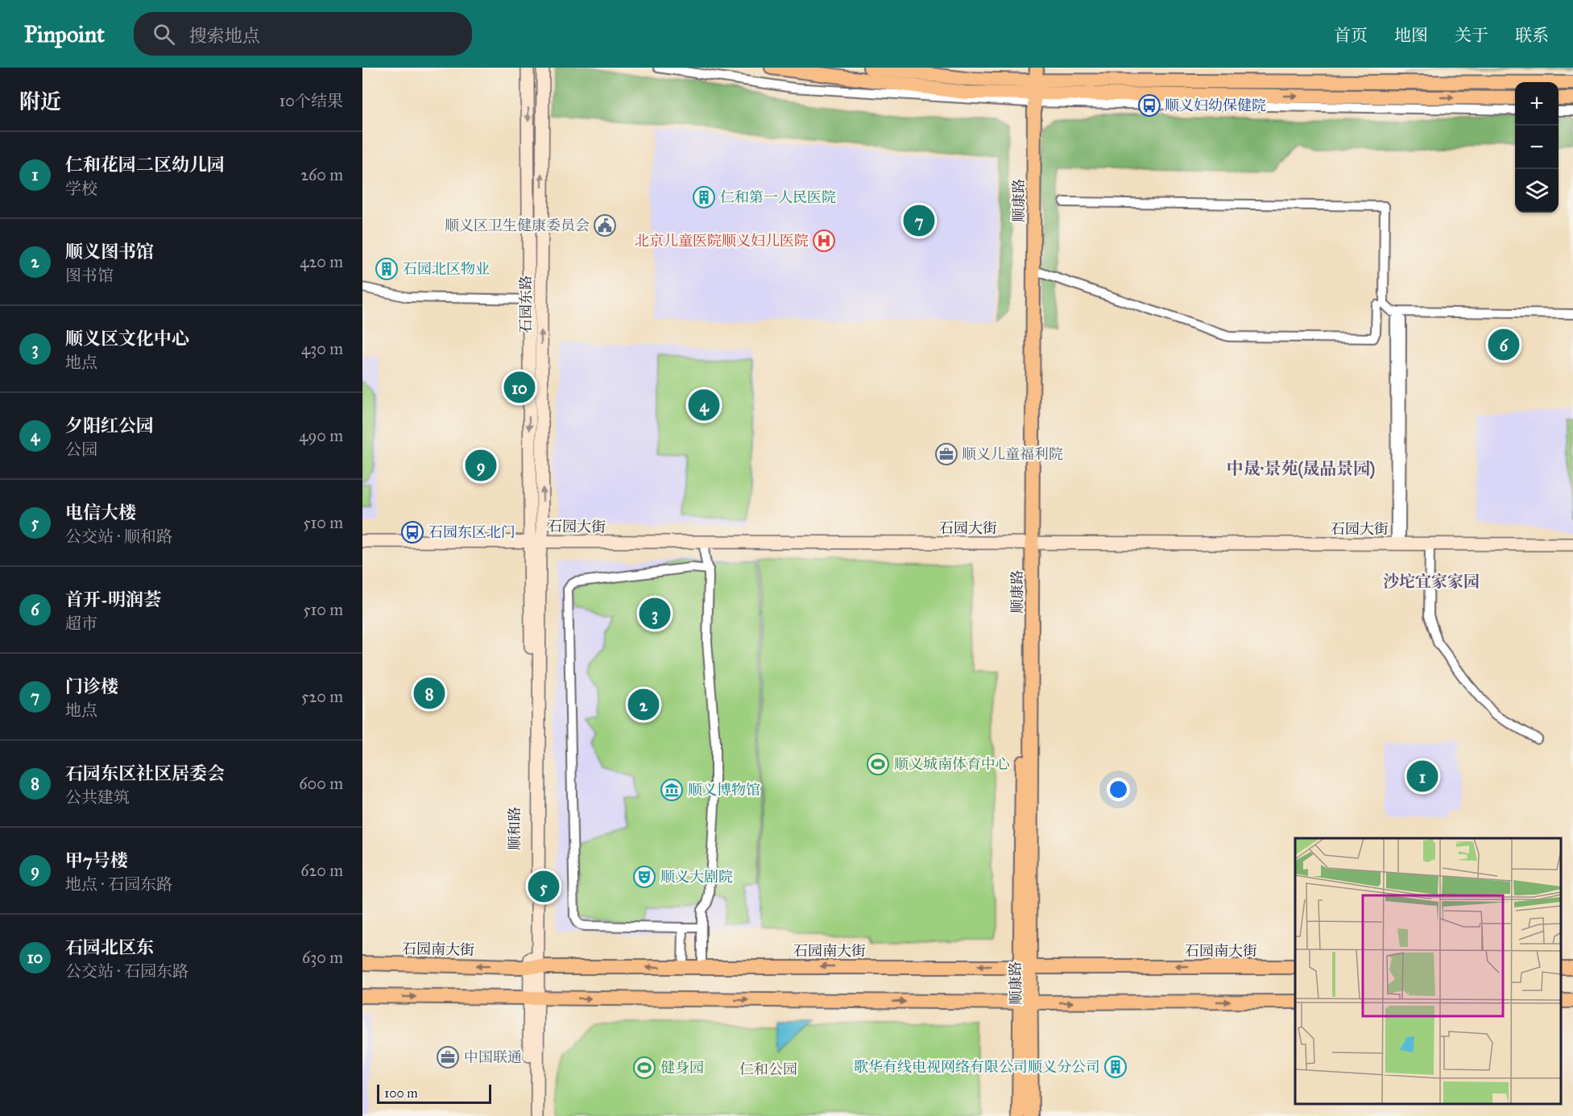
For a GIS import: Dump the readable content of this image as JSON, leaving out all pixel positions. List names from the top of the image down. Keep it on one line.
{"streets":{"main road":["顺康路","石园东路","石园大街","顺和路","石园南大街"]},"crossings":[["顺康路","石园大街"],["顺康路","石园南大街"],["石园东路","石园大街"],["石园东路","顺和路"],["石园大街","顺和路"],["顺和路","石园南大街"]],"districts":["中晟·景苑(晟品景园)","沙坨宜家家园"],"parks":["仁和公园"],"places":{"bus stop":["顺义妇幼保健院","石园东区北门"],"building":["仁和第一人民医院","石园北区物业","歌华有线电视网络有限公司顺义分公司"],"public building":["顺义区卫生健康委员会"],"hospital":["北京儿童医院顺义妇儿医院"],"office":["顺义儿童福利院","中国联通"],"sports":["顺义城南体育中心","健身园"],"museum":["顺义博物馆"],"theatre":["顺义大剧院"]},"scale_bar":"100 m","page":{"header":"Pinpoint","search":"搜索地点","nav":["首页","地图","关于","联系"],"heading":["附近","10个结果"],"map_buttons":["+","−"],"list":[{"mark":"1","name":"仁和花园二区幼儿园","note":"学校","value":"260 m"},{"mark":"2","name":"顺义图书馆","note":"图书馆","value":"420 m"},{"mark":"3","name":"顺义区文化中心","note":"地点","value":"430 m"},{"mark":"4","name":"夕阳红公园","note":"公园","value":"490 m"},{"mark":"5","name":"电信大楼","note":"公交站 · 顺和路","value":"510 m"},{"mark":"6","name":"首开-明润荟","note":"超市","value":"510 m"},{"mark":"7","name":"门诊楼","note":"地点","value":"520 m"},{"mark":"8","name":"石园东区社区居委会","note":"公共建筑","value":"600 m"},{"mark":"9","name":"甲7号楼","note":"地点 · 石园东路","value":"620 m"},{"mark":"10","name":"石园北区东","note":"公交站 · 石园东路","value":"630 m"}],"pins":["7","6","10","4","9","3","8","2","1","5"],"scale":"100 m"}}
